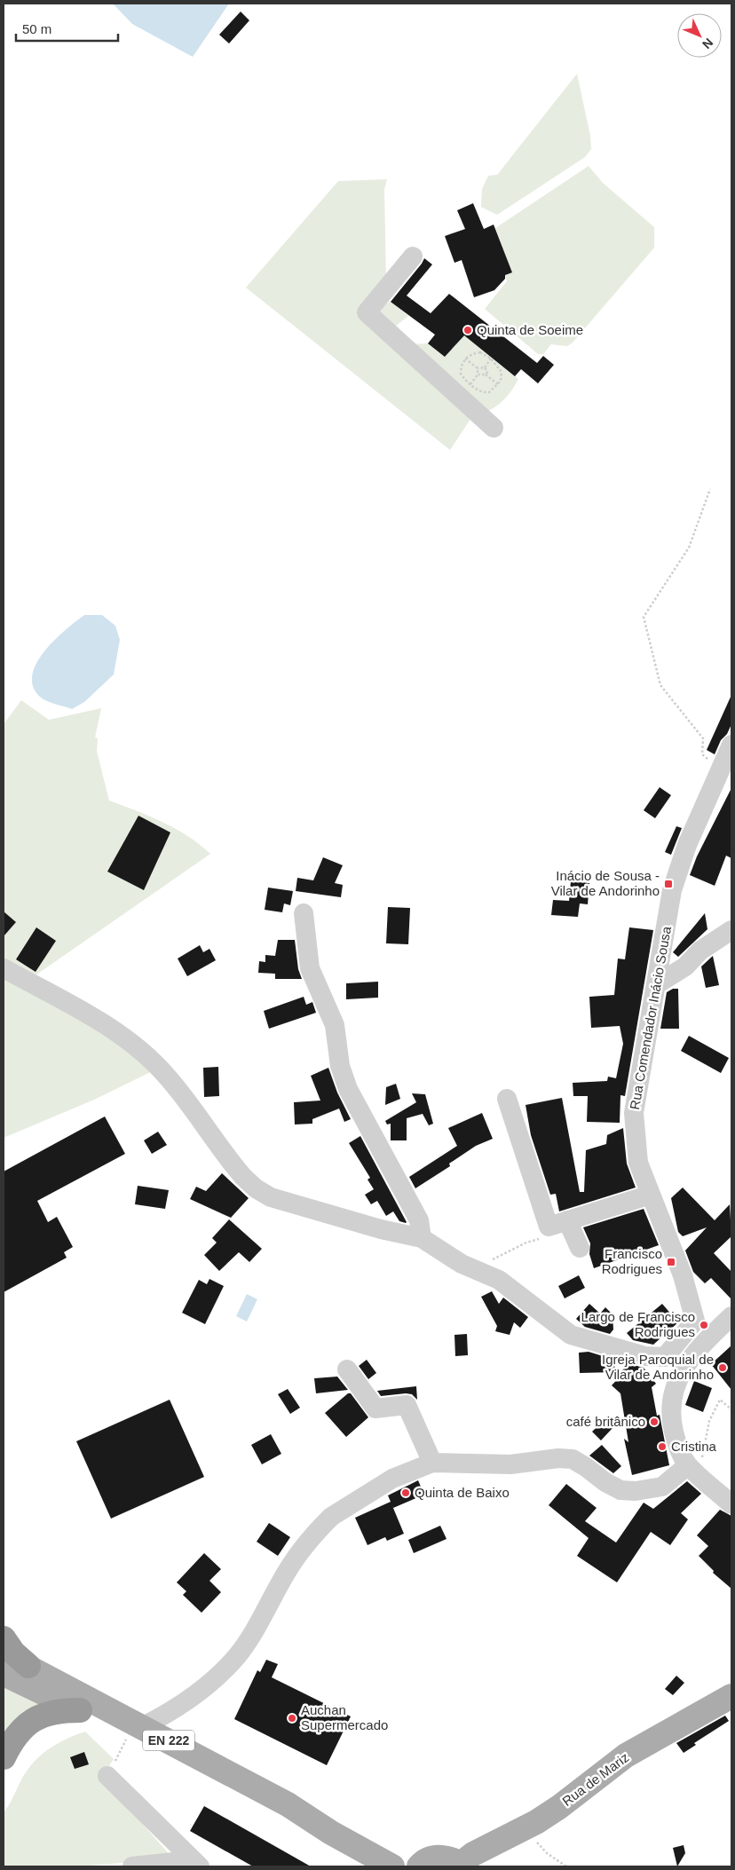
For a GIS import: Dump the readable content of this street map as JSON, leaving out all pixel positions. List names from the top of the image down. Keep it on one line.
{"streets":{"main road":["EN 222","Rua de Mariz"],"street":["Rua Comendador Inácio Sousa"]},"places":{"other":["Quinta de Soeime","Largo de Francisco Rodrigues","Igreja Paroquial de Vilar de Andorinho","café britânico","Cristina","Quinta de Baixo","Auchan Supermercado"],"transit":["Inácio de Sousa - Vilar de Andorinho","Francisco Rodrigues"]},"scale_bar":"50 m","north":"bottom right"}
